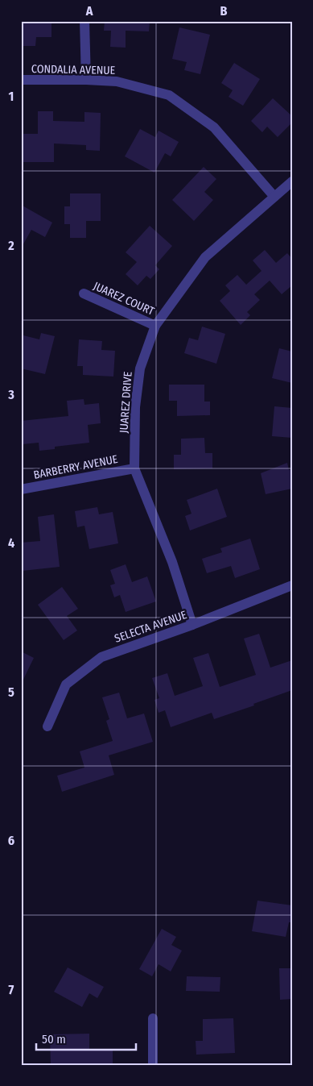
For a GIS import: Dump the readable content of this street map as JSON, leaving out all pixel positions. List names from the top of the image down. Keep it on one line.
{"streets":{"street":["CONDALIA AVENUE","JUAREZ COURT","JUAREZ DRIVE","BARBERRY AVENUE","SELECTA AVENUE"]},"crossings":[["CONDALIA AVENUE","JUAREZ DRIVE"],["JUAREZ COURT","JUAREZ DRIVE"],["JUAREZ DRIVE","BARBERRY AVENUE"],["JUAREZ DRIVE","SELECTA AVENUE"]],"scale_bar":"50 m","grid":{"columns":["A","B"],"rows":["1","2","3","4","5","6","7"]}}
